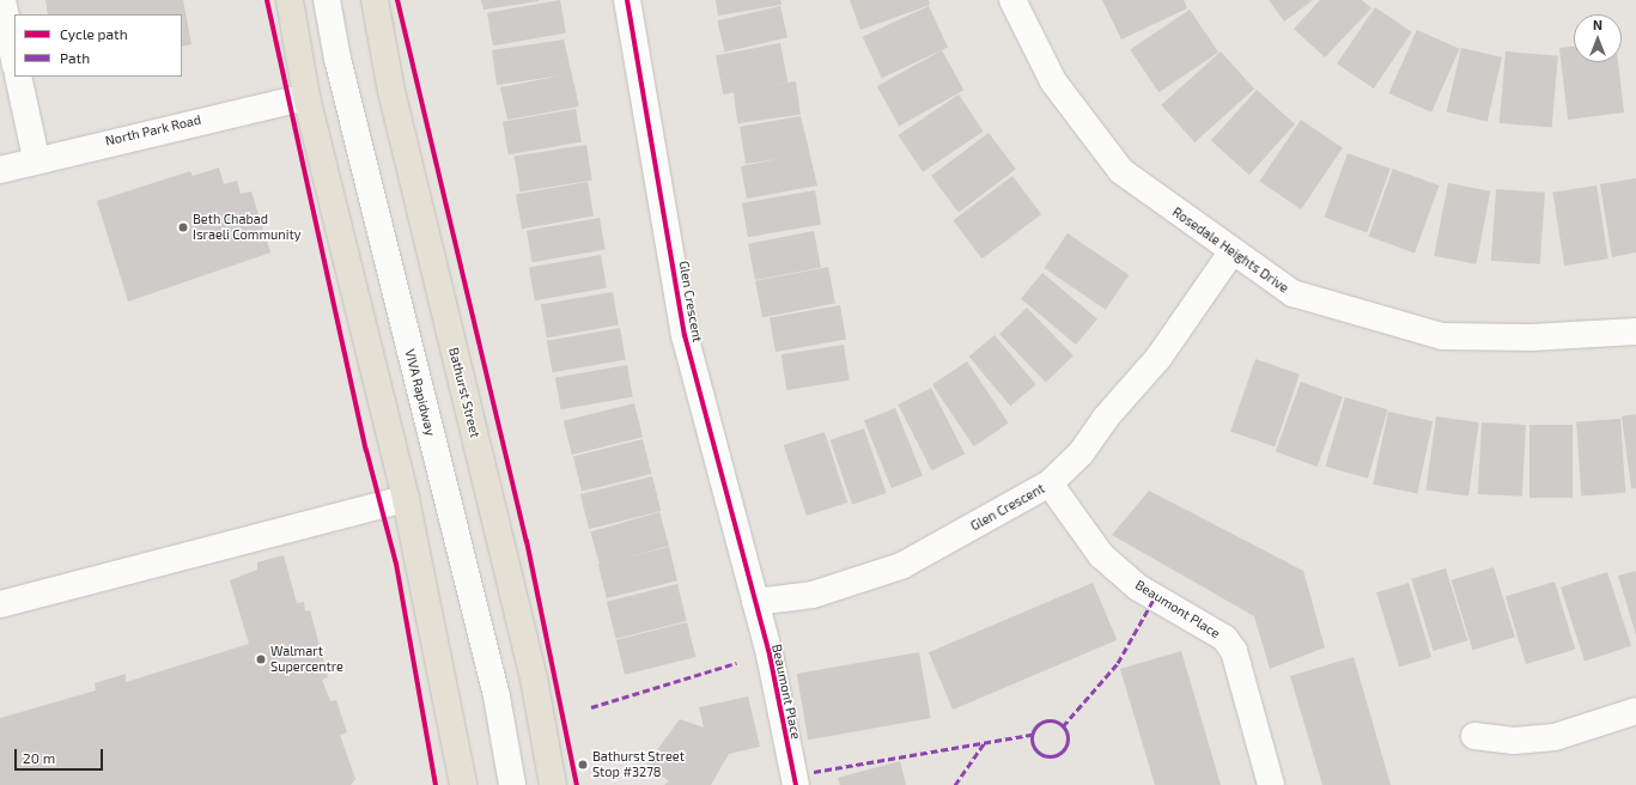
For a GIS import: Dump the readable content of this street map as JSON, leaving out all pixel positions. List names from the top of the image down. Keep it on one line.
{"streets":{"main road":["Bathurst Street"],"street":["North Park Road","Rosedale Heights Drive","Glen Crescent","VIVA Rapidway","Beaumont Place"]},"crossings":[["Rosedale Heights Drive","Glen Crescent"],["Glen Crescent","Beaumont Place"]],"places":["Beth Chabad Israeli Community","Walmart Supercentre","Bathurst Street Stop #3278"],"legend":["Cycle path","Path"],"scale_bar":"20 m","north":"top"}
